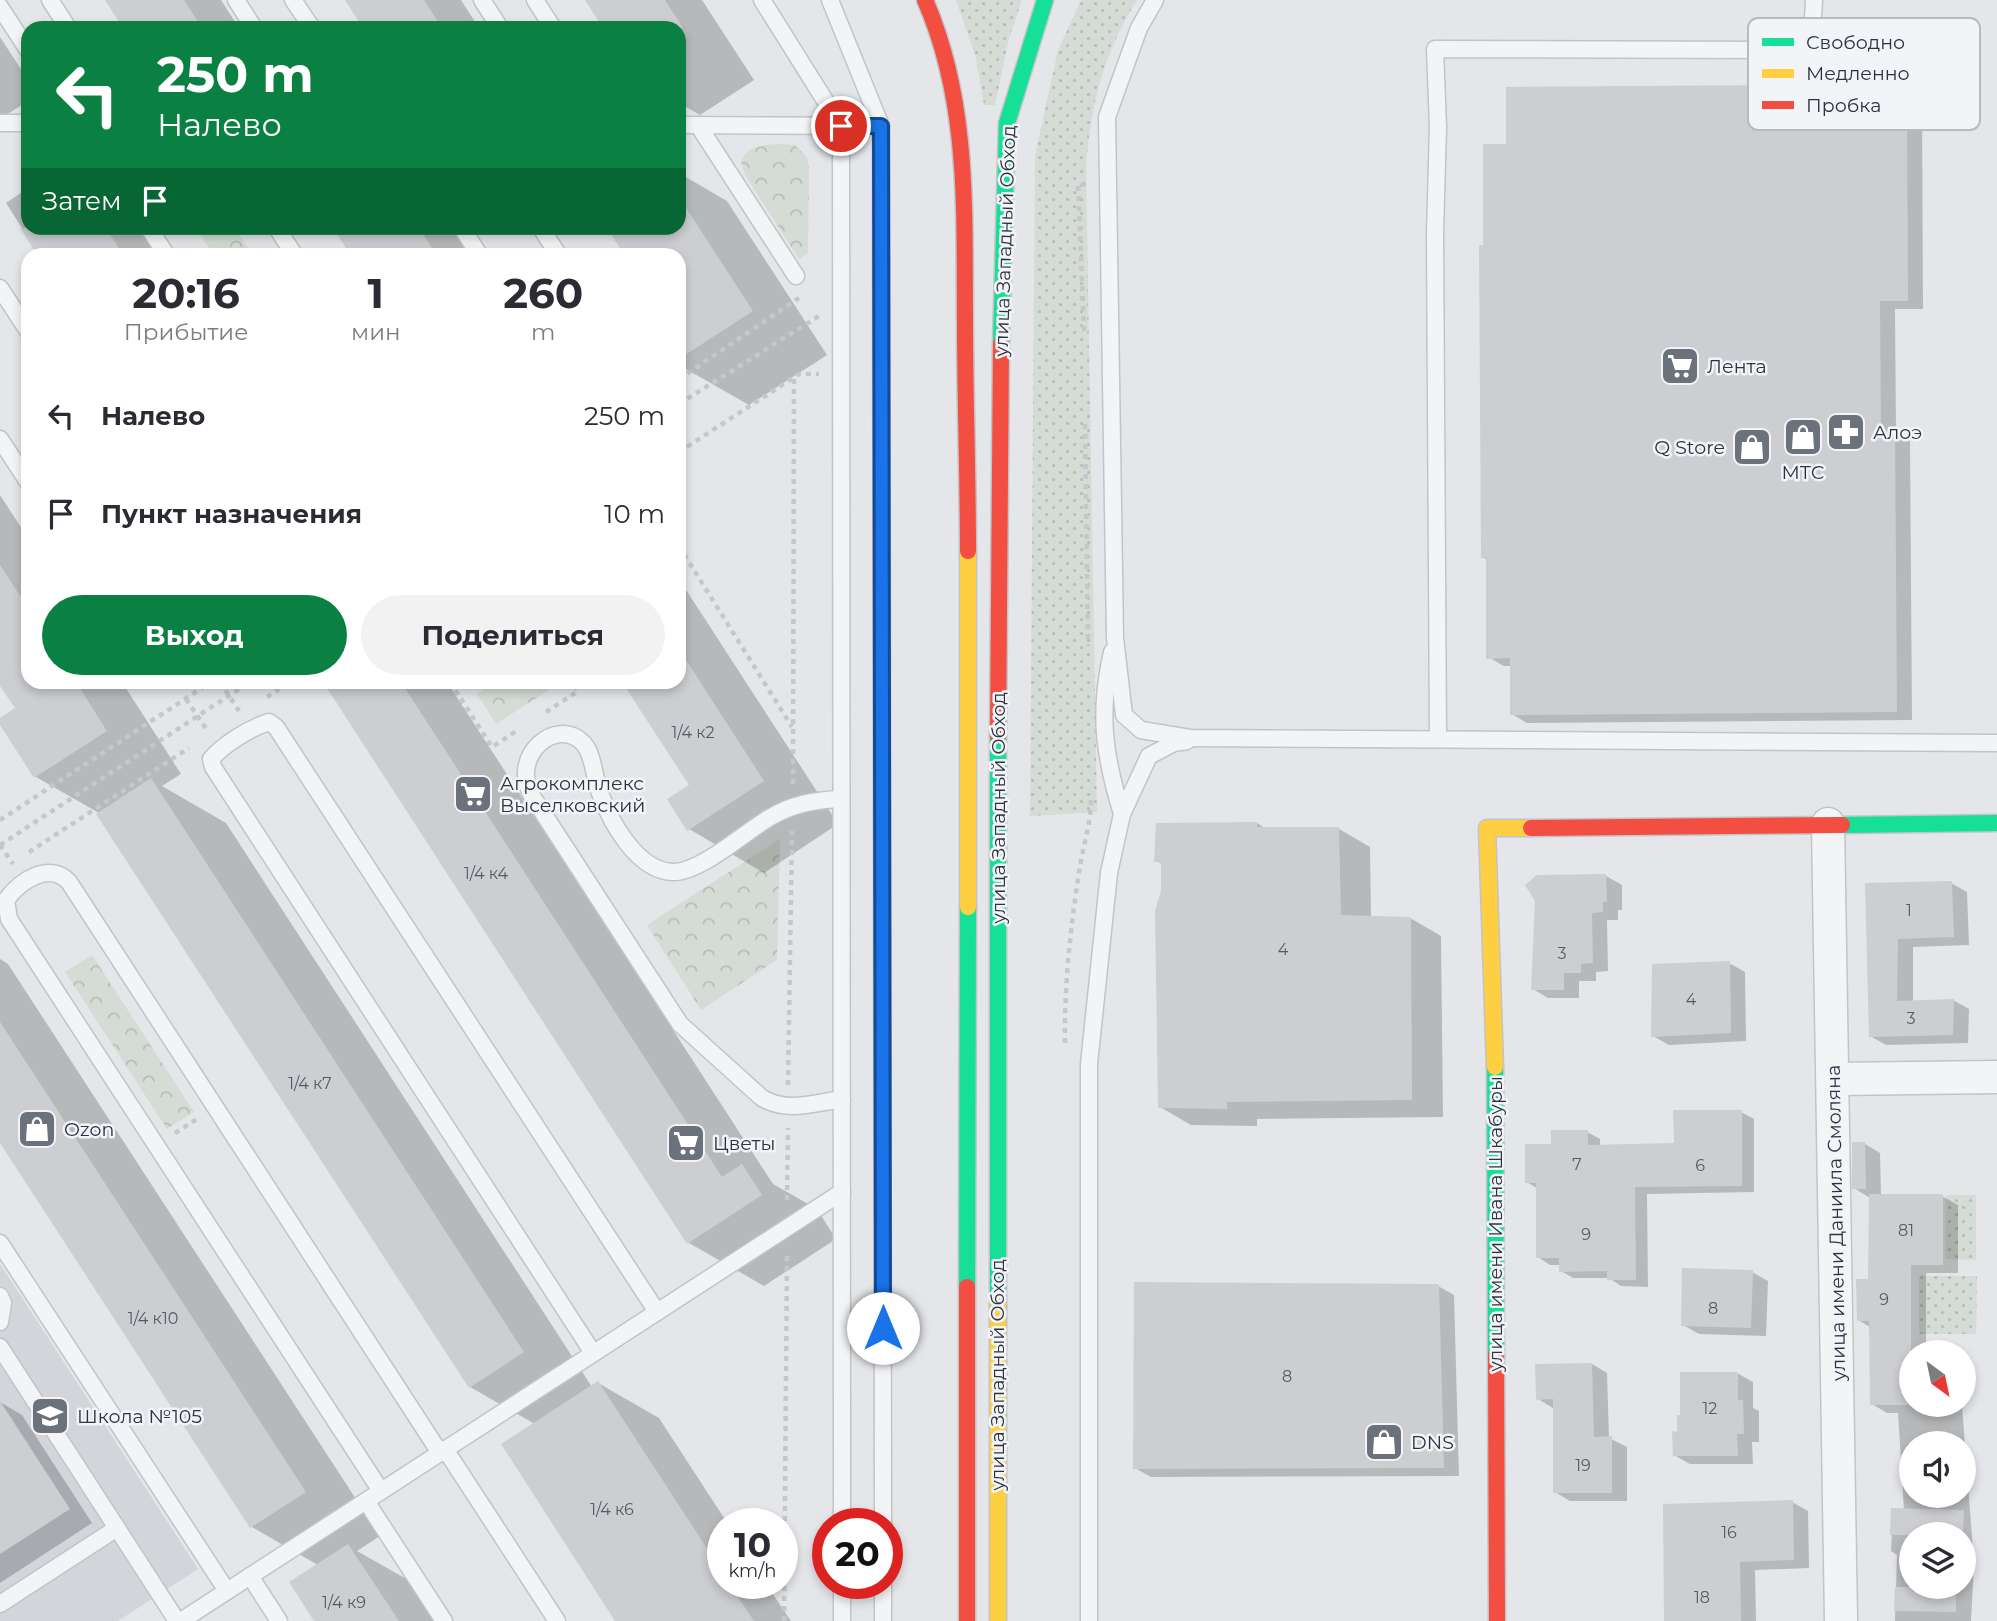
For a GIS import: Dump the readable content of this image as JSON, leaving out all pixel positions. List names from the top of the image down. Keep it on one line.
{"streets":{"main road":["улица Западный Обход","улица имени Ивана Шкабуры"],"street":["улица имени Даниила Смоляна"]},"crossings":[["улица имени Даниила Смоляна","улица имени Ивана Шкабуры"]],"places":{"supermarket":["Лента","Агрокомплекс Выселковский","Цветы"],"pharmacy":["Алоэ"],"shop":["МТС","Q Store","Ozon","DNS"],"school or university":["Школа №105"]},"house_numbers":["1/4 к2","1/4 к4","1","4","3","4","3","1/4 к7","7","6","81","9","9","8","1/4 к10","8","12","19","1/4 к6","16","18","1/4 к9"],"legend":["Свободно","Медленно","Пробка"],"north":"bottom right","page":{"turn":["250 m","Налево"],"then":"Затем","eta":["20:16","Прибытие","1","мин","260","m"],"list":[{"name":"Налево","value":"250 m"},{"name":"Пункт назначения","value":"10 m"}],"buttons":["Выход","Поделиться"],"speed":"10 km/h","limit":"20"}}
